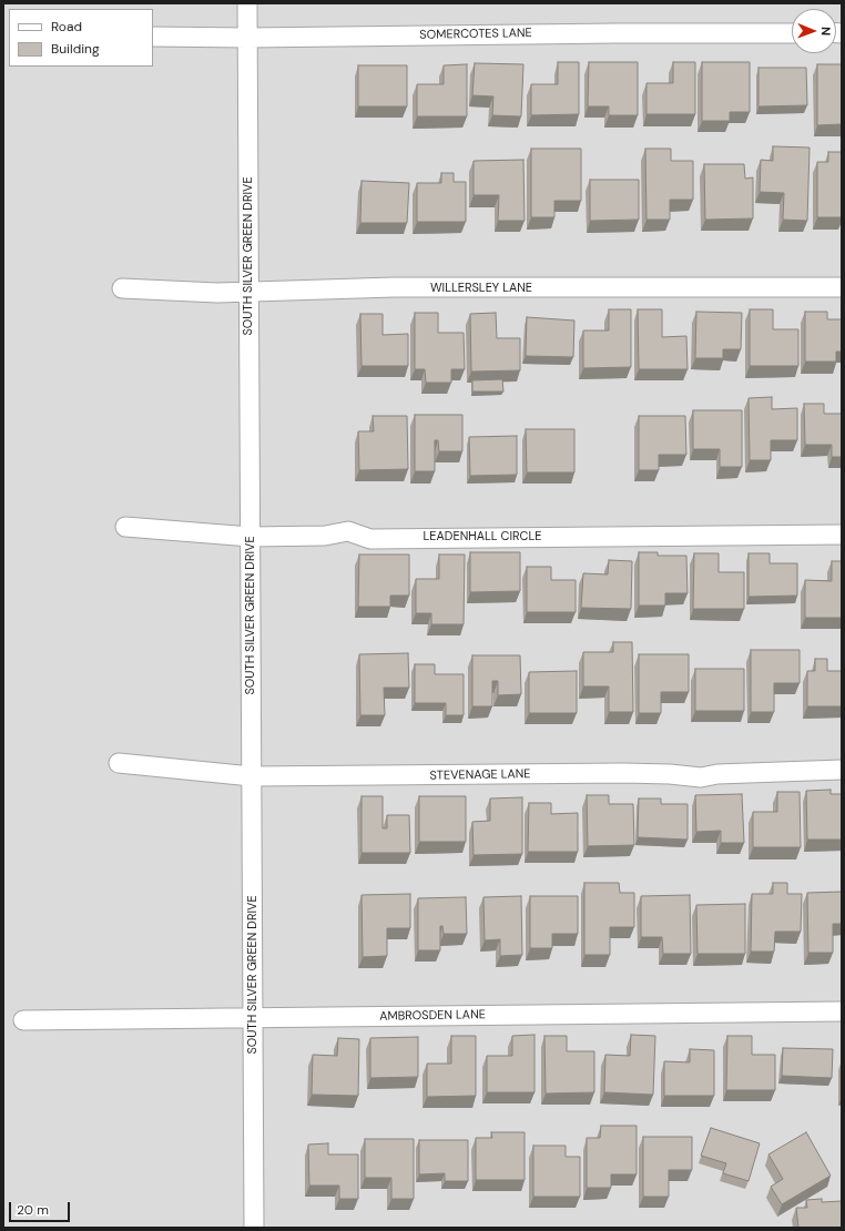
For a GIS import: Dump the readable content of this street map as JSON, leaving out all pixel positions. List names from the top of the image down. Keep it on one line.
{"streets":{"street":["SOMERCOTES LANE","SOUTH SILVER GREEN DRIVE","WILLERSLEY LANE","LEADENHALL CIRCLE","STEVENAGE LANE","AMBROSDEN LANE"]},"crossings":[["SOMERCOTES LANE","SOUTH SILVER GREEN DRIVE"],["SOUTH SILVER GREEN DRIVE","WILLERSLEY LANE"],["SOUTH SILVER GREEN DRIVE","LEADENHALL CIRCLE"],["SOUTH SILVER GREEN DRIVE","STEVENAGE LANE"],["SOUTH SILVER GREEN DRIVE","AMBROSDEN LANE"]],"legend":["Road","Building"],"scale_bar":"20 m","north":"right"}
